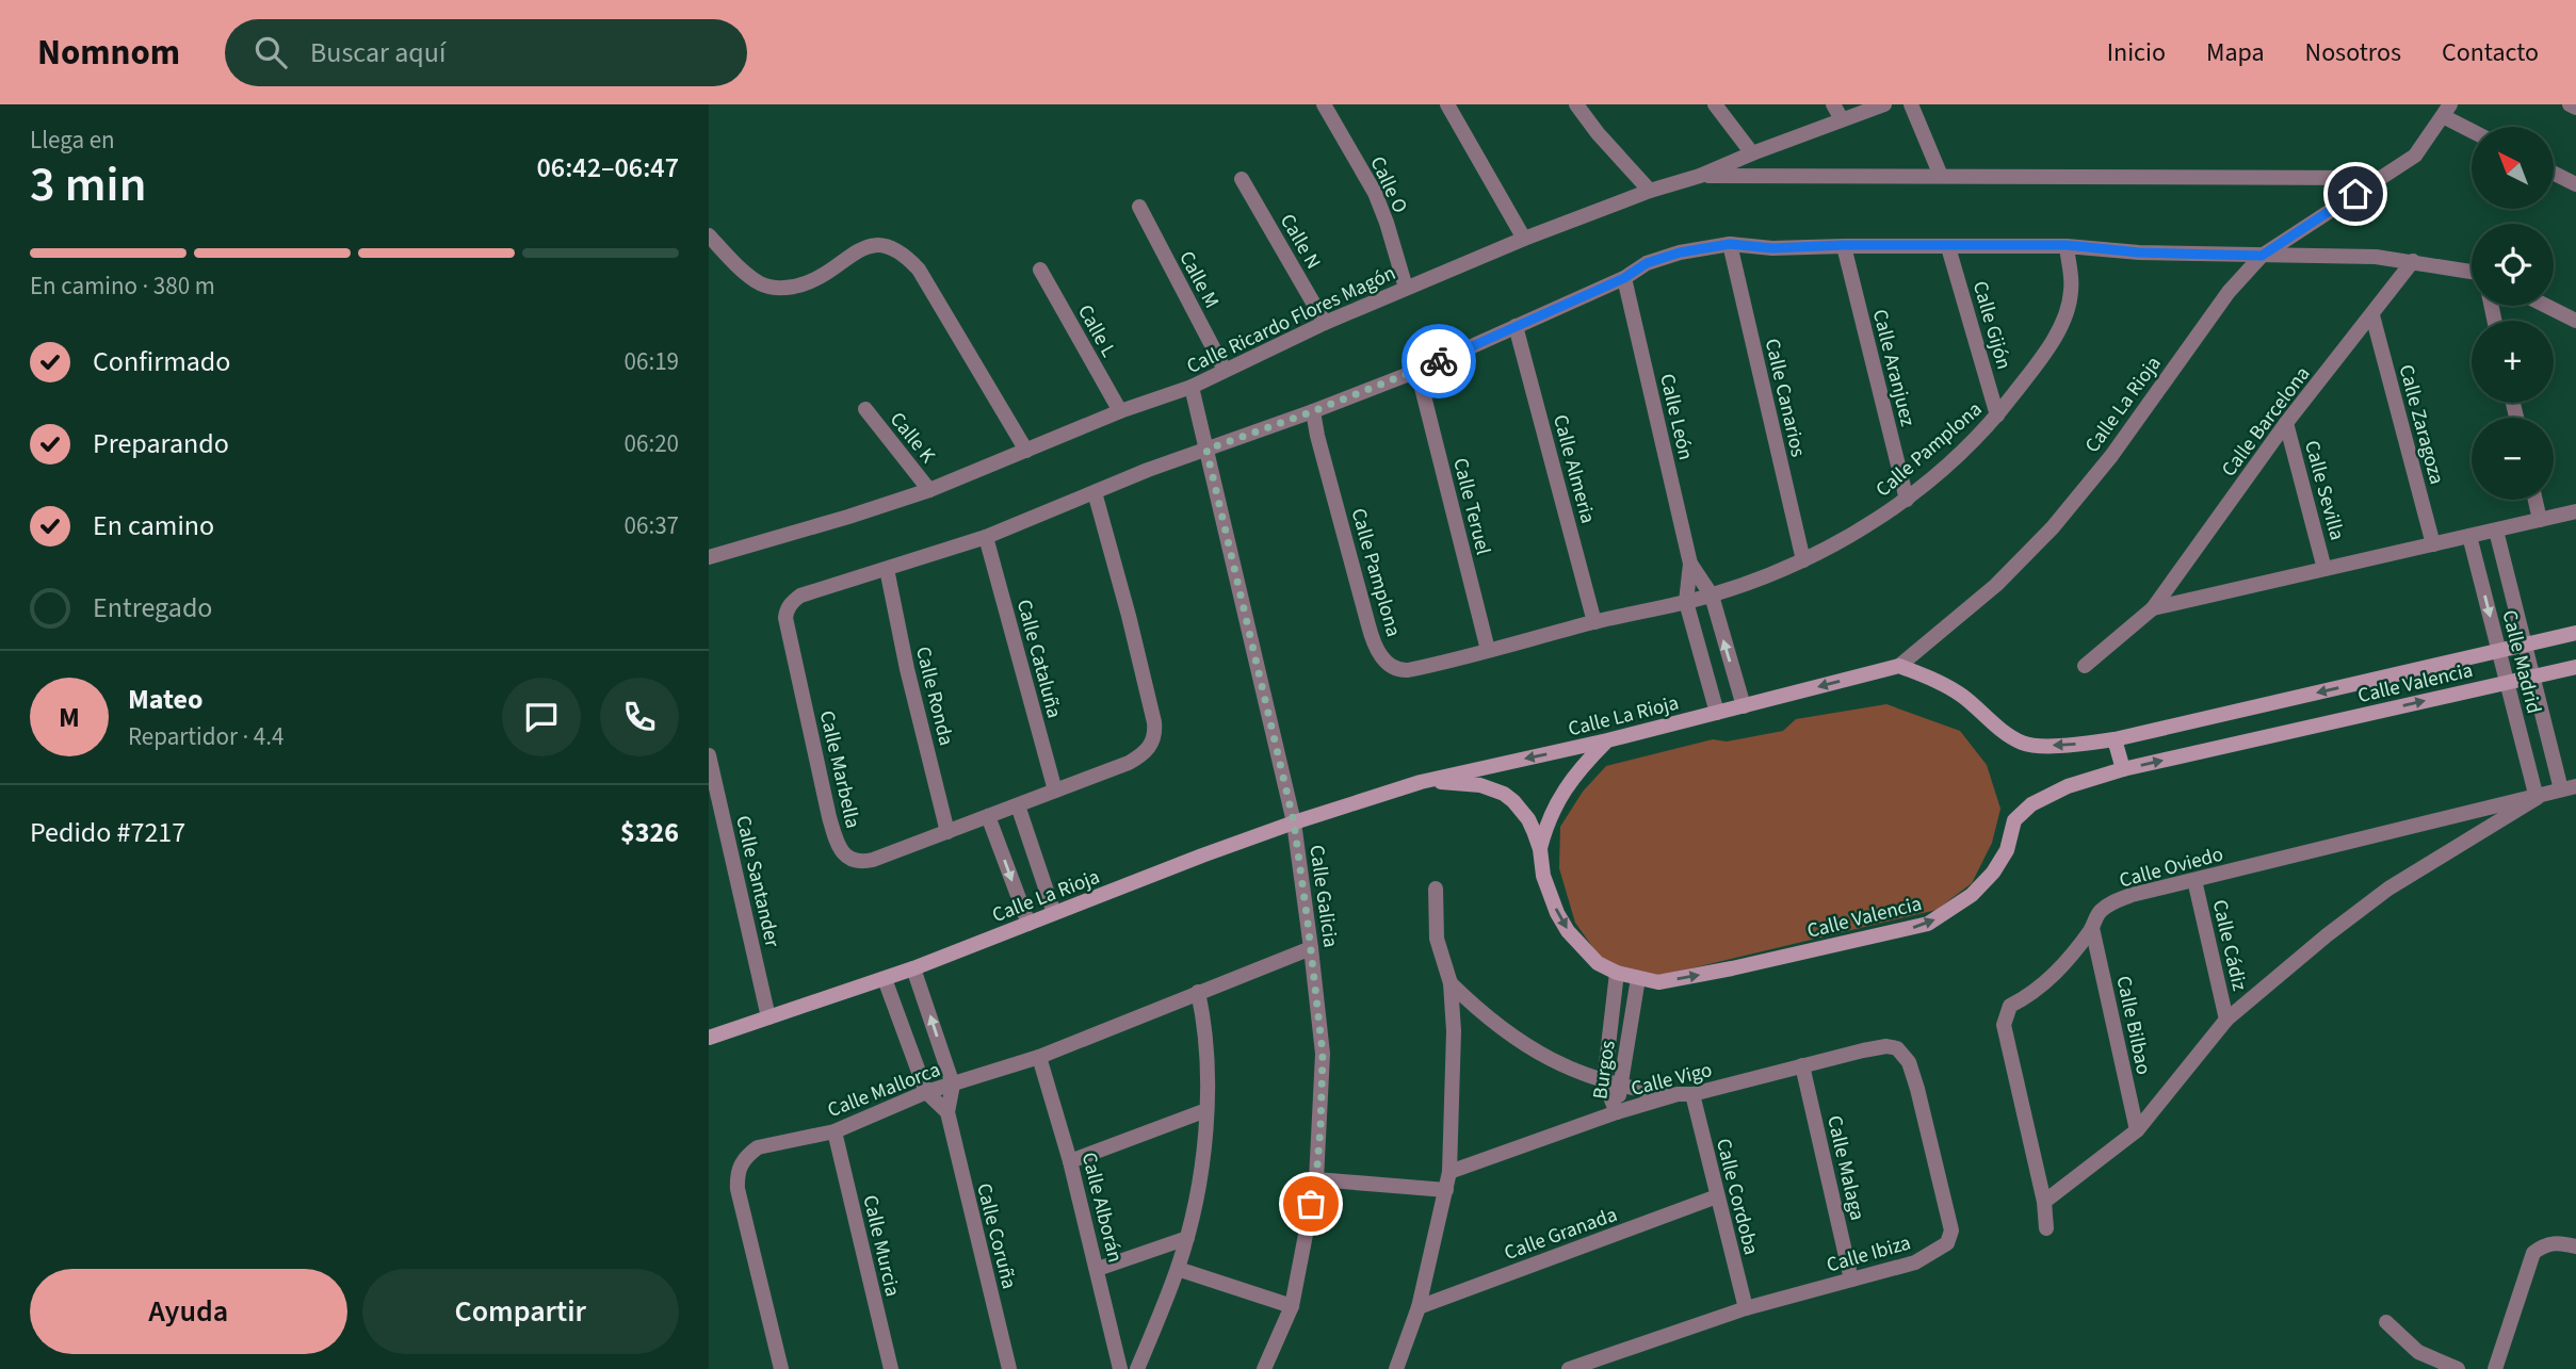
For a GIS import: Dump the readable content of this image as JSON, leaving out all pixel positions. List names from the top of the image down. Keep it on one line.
{"streets":{"street":["Calle O","Calle N","Calle M","Calle Ricardo Flores Magón","Calle Gijón","Calle L","Calle Aranjuez","Calle Canarios","Calle La Rioja","Calle León","Calle Barcelona","Calle Zaragoza","Calle K","Calle Pamplona","Calle Almeria","Calle Sevilla","Calle Teruel","Calle Cataluña","Calle Madrid","Calle Valencia","Calle Ronda","Calle Marbella","Calle Oviedo","Calle Santander","Calle Galicia","Calle Cádiz","Calle Bilbao","Burgos","Calle Vigo","Calle Mallorca","Calle Malaga","Calle Cordoba","Calle Alborán","Calle Granada","Calle Coruña","Calle Murcia","Calle Ibiza"]},"crossings":[["Calle O","Calle Ricardo Flores Magón"],["Calle N","Calle Ricardo Flores Magón"],["Calle M","Calle Ricardo Flores Magón"],["Calle Ricardo Flores Magón","Calle L"],["Calle Ricardo Flores Magón","Calle K"],["Calle Ricardo Flores Magón","Calle Galicia"],["Calle Gijón","Calle Pamplona"],["Calle Aranjuez","Calle Pamplona"],["Calle Canarios","Calle Pamplona"],["Calle La Rioja","Calle León"],["Calle La Rioja","Calle Valencia"],["Calle La Rioja","Calle Santander"],["Calle La Rioja","Calle Galicia"],["Calle La Rioja","Calle Coruña"],["Calle León","Calle Pamplona"],["Calle Barcelona","Calle Zaragoza"],["Calle Barcelona","Calle Sevilla"],["Calle Barcelona","Calle Madrid"],["Calle Pamplona","Calle Almeria"],["Calle Pamplona","Calle Teruel"],["Calle Pamplona","Calle Marbella"],["Calle Cataluña","Calle Marbella"],["Calle Madrid","Calle Valencia"],["Calle Madrid","Calle Oviedo"],["Calle Valencia","Burgos"],["Calle Ronda","Calle Marbella"],["Calle Marbella","Calle Galicia"],["Calle Oviedo","Calle Cádiz"],["Calle Oviedo","Calle Bilbao"],["Calle Galicia","Calle Mallorca"],["Burgos","Calle Vigo"],["Calle Vigo","Calle Malaga"],["Calle Vigo","Calle Cordoba"],["Calle Vigo","Calle Ibiza"],["Calle Mallorca","Calle Alborán"],["Calle Mallorca","Calle Coruña"],["Calle Mallorca","Calle Murcia"],["Calle Malaga","Calle Ibiza"],["Calle Cordoba","Calle Granada"],["Calle Cordoba","Calle Ibiza"]],"north":"top left","page":{"header":"Nomnom","search":"Buscar aquí","nav":["Inicio","Mapa","Nosotros","Contacto"],"heading":["3 min","Llega en","06:42–06:47"],"panel":["Mateo","Repartidor · 4.4","Pedido #7217","$326"],"map_buttons":["+","−"],"bar":"En camino · 380 m","list":[["Confirmado","06:19"],["Preparando","06:20"],["En camino","06:37"],"Entregado"],"round":"M","buttons":["Ayuda","Compartir"]}}
